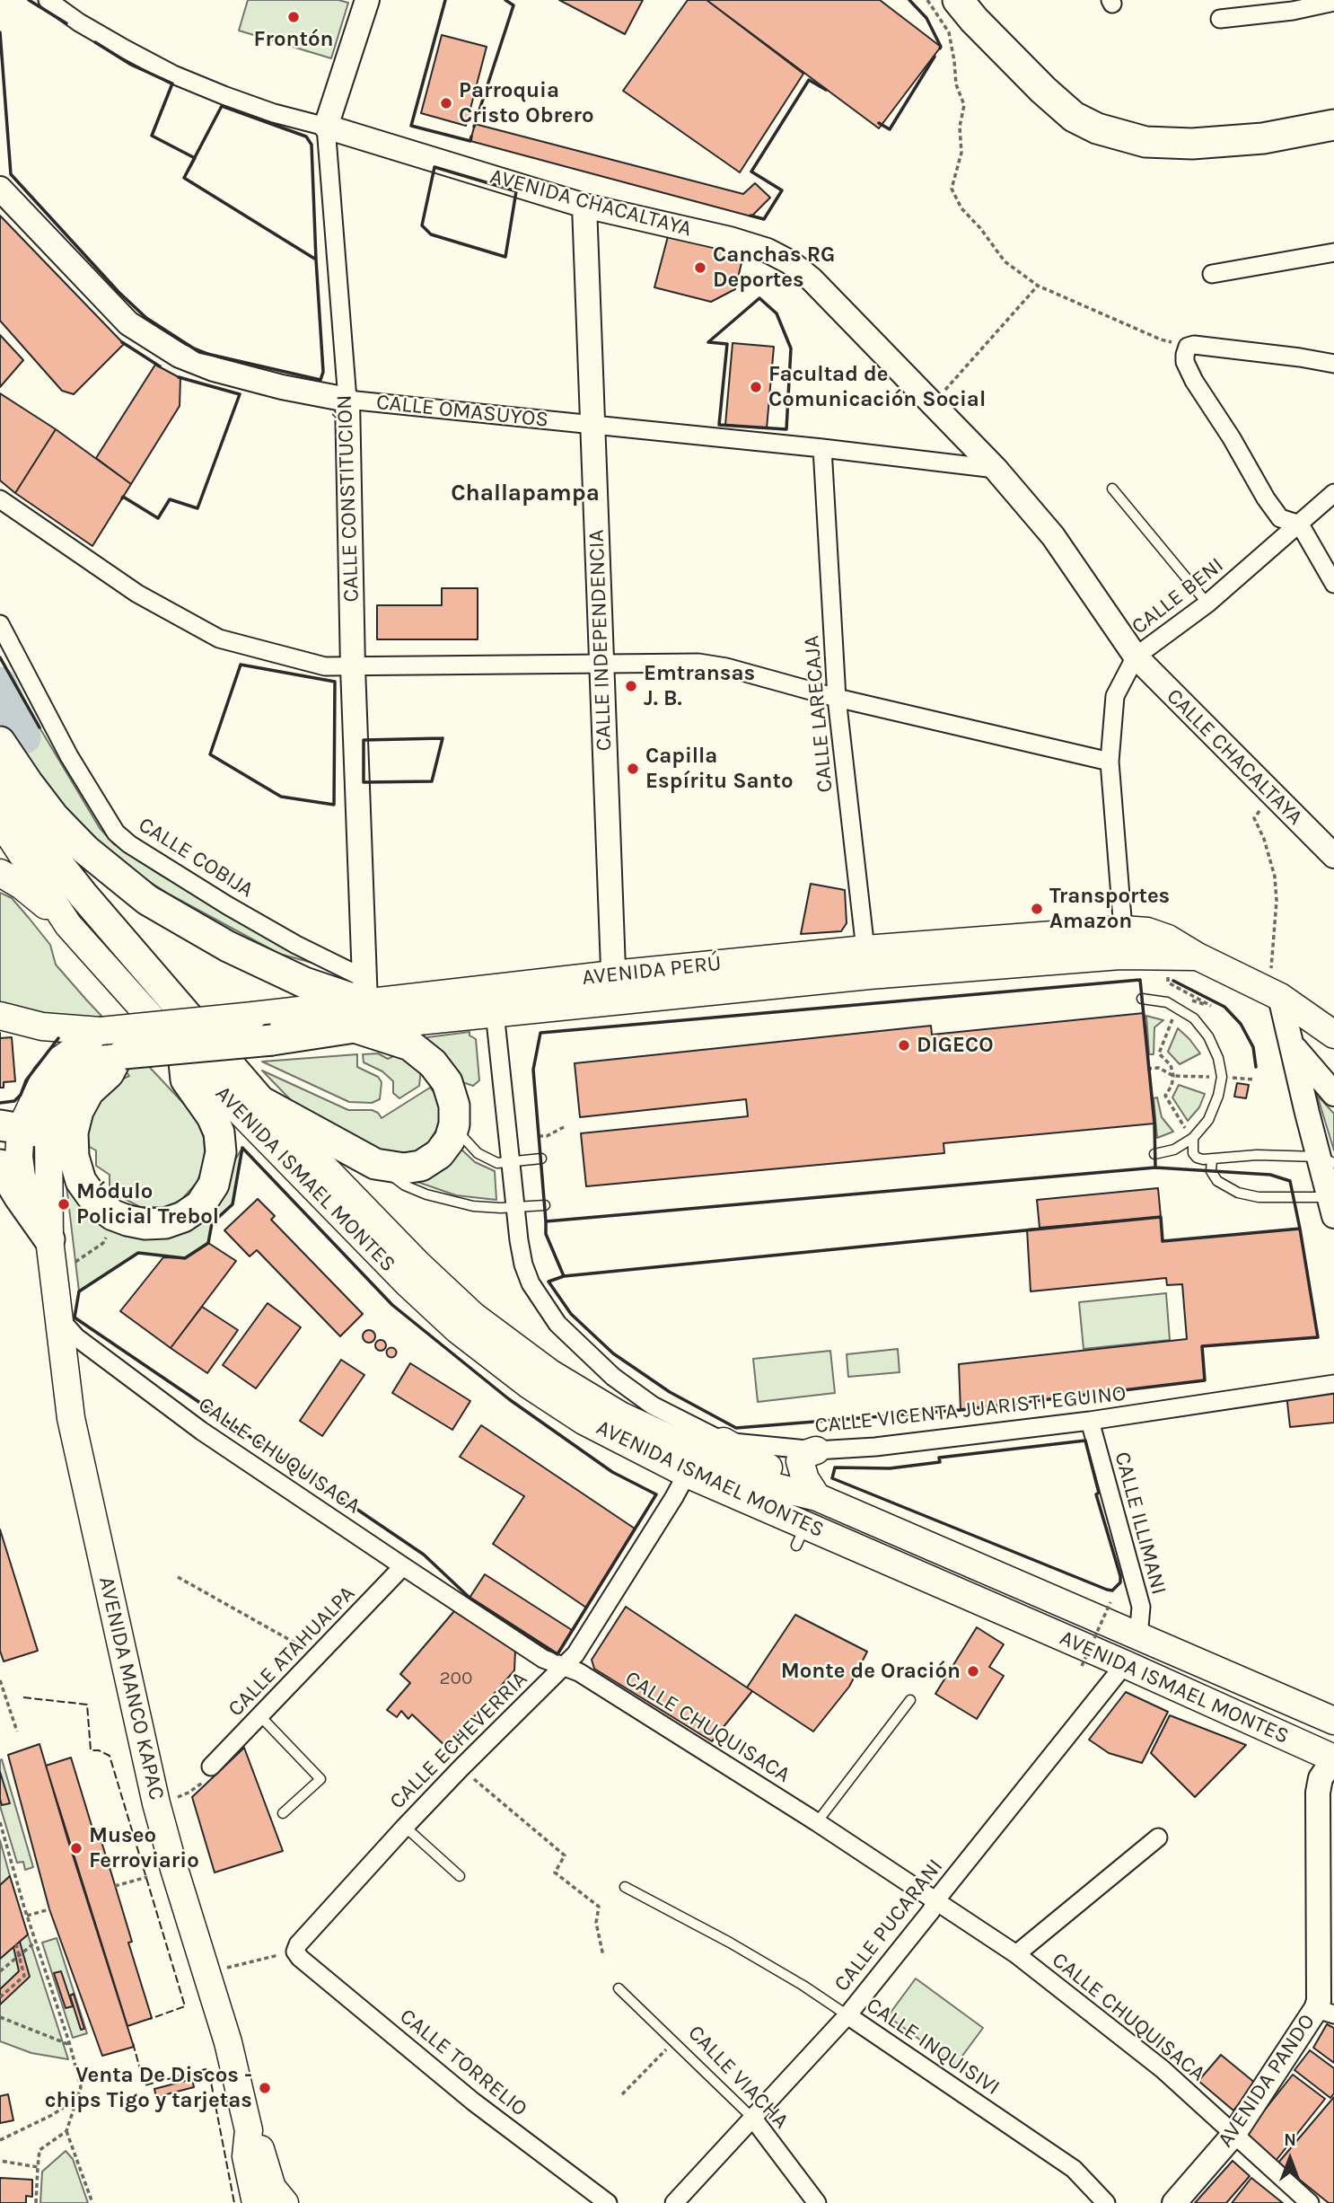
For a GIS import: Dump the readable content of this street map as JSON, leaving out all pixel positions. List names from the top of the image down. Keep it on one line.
{"streets":{"highway":["AVENIDA PERÚ","AVENIDA MANCO KAPAC"],"main road":["AVENIDA ISMAEL MONTES"],"street":["AVENIDA CHACALTAYA","CALLE OMASUYOS","CALLE CONSTITUCIÓN","CALLE BENI","CALLE INDEPENDENCIA","CALLE LARECAJA","CALLE CHACALTAYA","CALLE COBIJA","CALLE VICENTA JUARISTI EGUINO","CALLE CHUQUISACA","CALLE ILLIMANI","CALLE ATAHUALPA","CALLE ECHEVERRIA","CALLE PUCARANI","CALLE INQUISIVI","CALLE TORRELIO","CALLE VIACHA","AVENIDA PANDO"]},"crossings":[["AVENIDA CHACALTAYA","CALLE OMASUYOS"],["AVENIDA CHACALTAYA","CALLE CONSTITUCIÓN"],["AVENIDA CHACALTAYA","CALLE BENI"],["AVENIDA CHACALTAYA","CALLE INDEPENDENCIA"],["AVENIDA CHACALTAYA","CALLE CHACALTAYA"],["CALLE OMASUYOS","CALLE CONSTITUCIÓN"],["CALLE OMASUYOS","CALLE INDEPENDENCIA"],["CALLE OMASUYOS","CALLE LARECAJA"],["CALLE CONSTITUCIÓN","CALLE COBIJA"],["CALLE CONSTITUCIÓN","AVENIDA PERÚ"],["CALLE BENI","CALLE CHACALTAYA"],["CALLE BENI","AVENIDA PERÚ"],["CALLE INDEPENDENCIA","AVENIDA PERÚ"],["CALLE LARECAJA","AVENIDA PERÚ"],["CALLE COBIJA","AVENIDA PERÚ"],["AVENIDA PERÚ","CALLE VICENTA JUARISTI EGUINO"],["AVENIDA PERÚ","AVENIDA MANCO KAPAC"],["AVENIDA ISMAEL MONTES","CALLE ILLIMANI"],["AVENIDA ISMAEL MONTES","CALLE ECHEVERRIA"],["AVENIDA ISMAEL MONTES","CALLE PUCARANI"],["AVENIDA ISMAEL MONTES","AVENIDA PANDO"],["CALLE VICENTA JUARISTI EGUINO","CALLE ILLIMANI"],["CALLE CHUQUISACA","CALLE ATAHUALPA"],["CALLE CHUQUISACA","AVENIDA MANCO KAPAC"],["CALLE CHUQUISACA","CALLE ECHEVERRIA"],["CALLE CHUQUISACA","CALLE PUCARANI"],["CALLE CHUQUISACA","AVENIDA PANDO"],["CALLE ECHEVERRIA","CALLE TORRELIO"],["CALLE PUCARANI","CALLE INQUISIVI"],["CALLE PUCARANI","CALLE VIACHA"]],"districts":["Challapampa"],"places":["Frontón","Parroquia Cristo Obrero","Canchas RG Deportes","Facultad de Comunicación Social","Emtransas J. B.","Capilla Espíritu Santo","Transportes Amazon","DIGECO","Módulo Policial Trebol","Monte de Oración","Museo Ferroviario","Venta De Discos - chips Tigo y tarjetas"],"house_numbers":["200"],"north":"top"}
